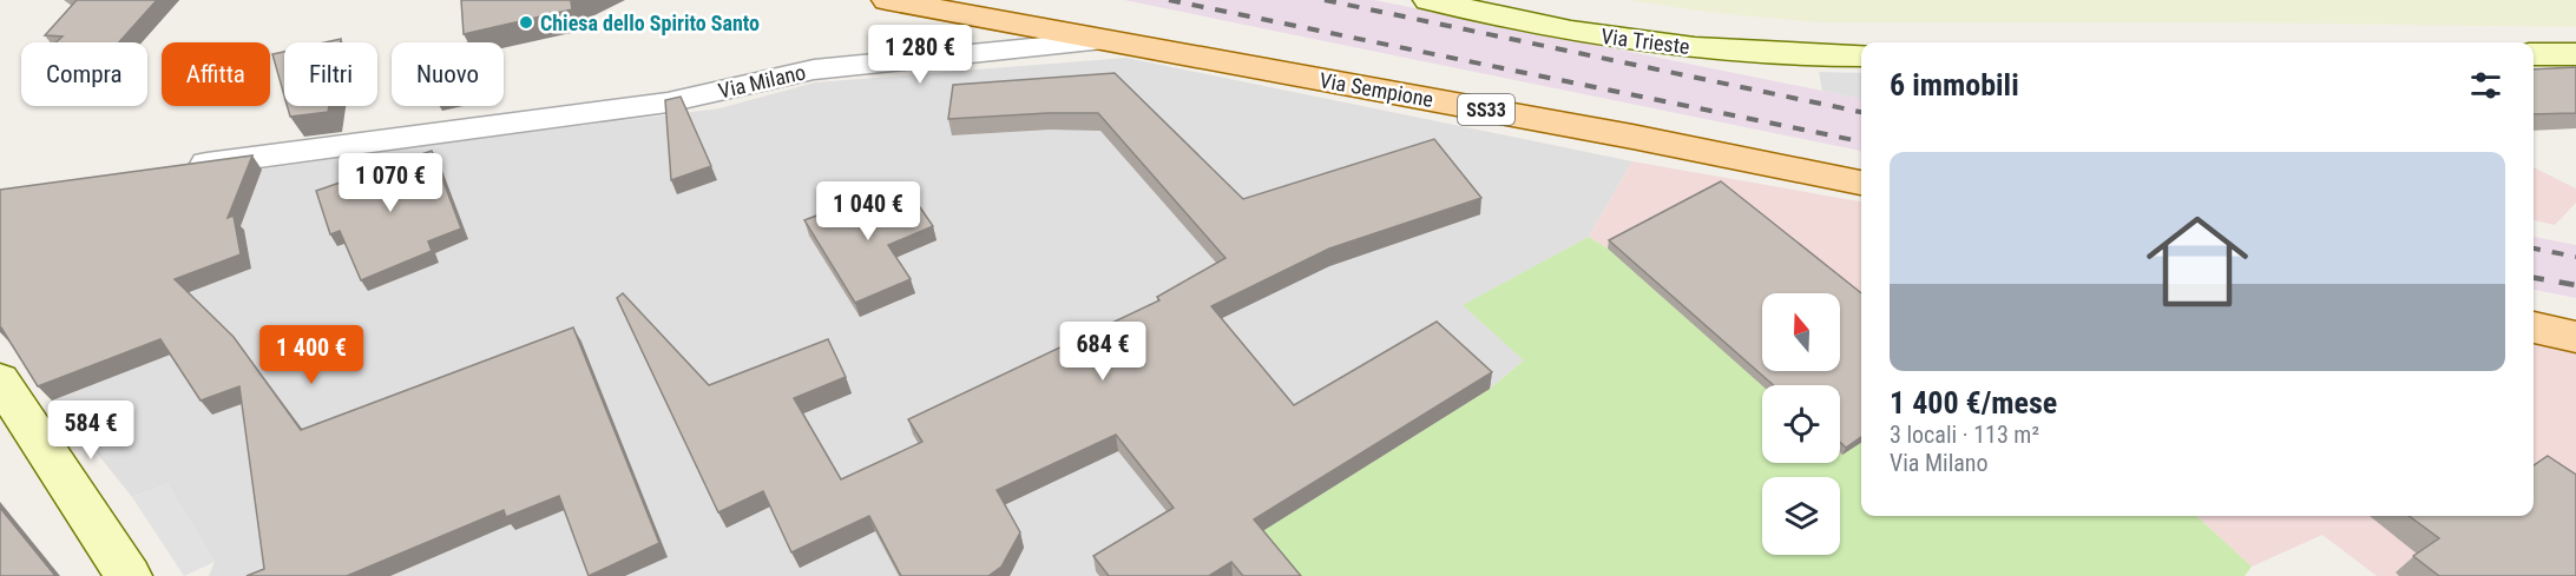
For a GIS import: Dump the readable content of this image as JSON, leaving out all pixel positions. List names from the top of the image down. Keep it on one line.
{"streets":{"main road":["Via Sempione","SS33"],"street":["Via Trieste","Via Milano"]},"crossings":[["Via Milano","Via Sempione"]],"places":["Chiesa dello Spirito Santo"],"north":"top","page":{"price":["1 280 €","1 070 €","1 040 €","684 €","1 400 €","584 €"],"chip":["Compra","Affitta","Filtri","Nuovo"],"heading":"6 immobili","list":[{"name":"1 400 €/mese","note":"3 locali · 113 m² · Via Milano"}]}}
